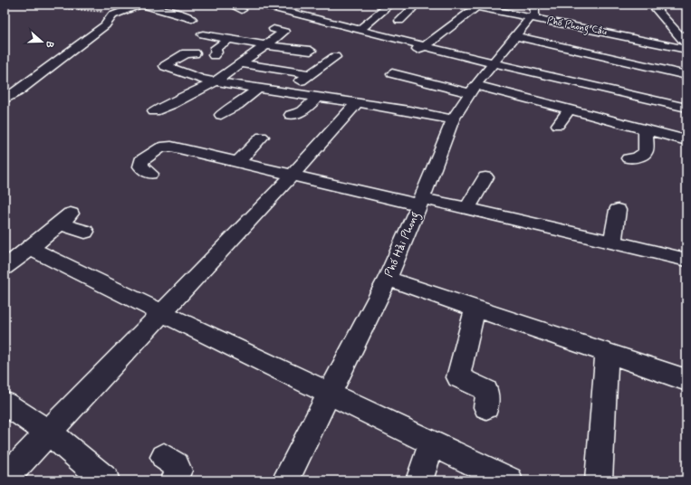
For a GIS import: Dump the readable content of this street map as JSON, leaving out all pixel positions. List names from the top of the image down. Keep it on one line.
{"streets":{"street":["Phố Phong Cầu","Phố Hải Phong"]},"crossings":[["Phố Phong Cầu","Phố Hải Phong"]],"north":"right"}
